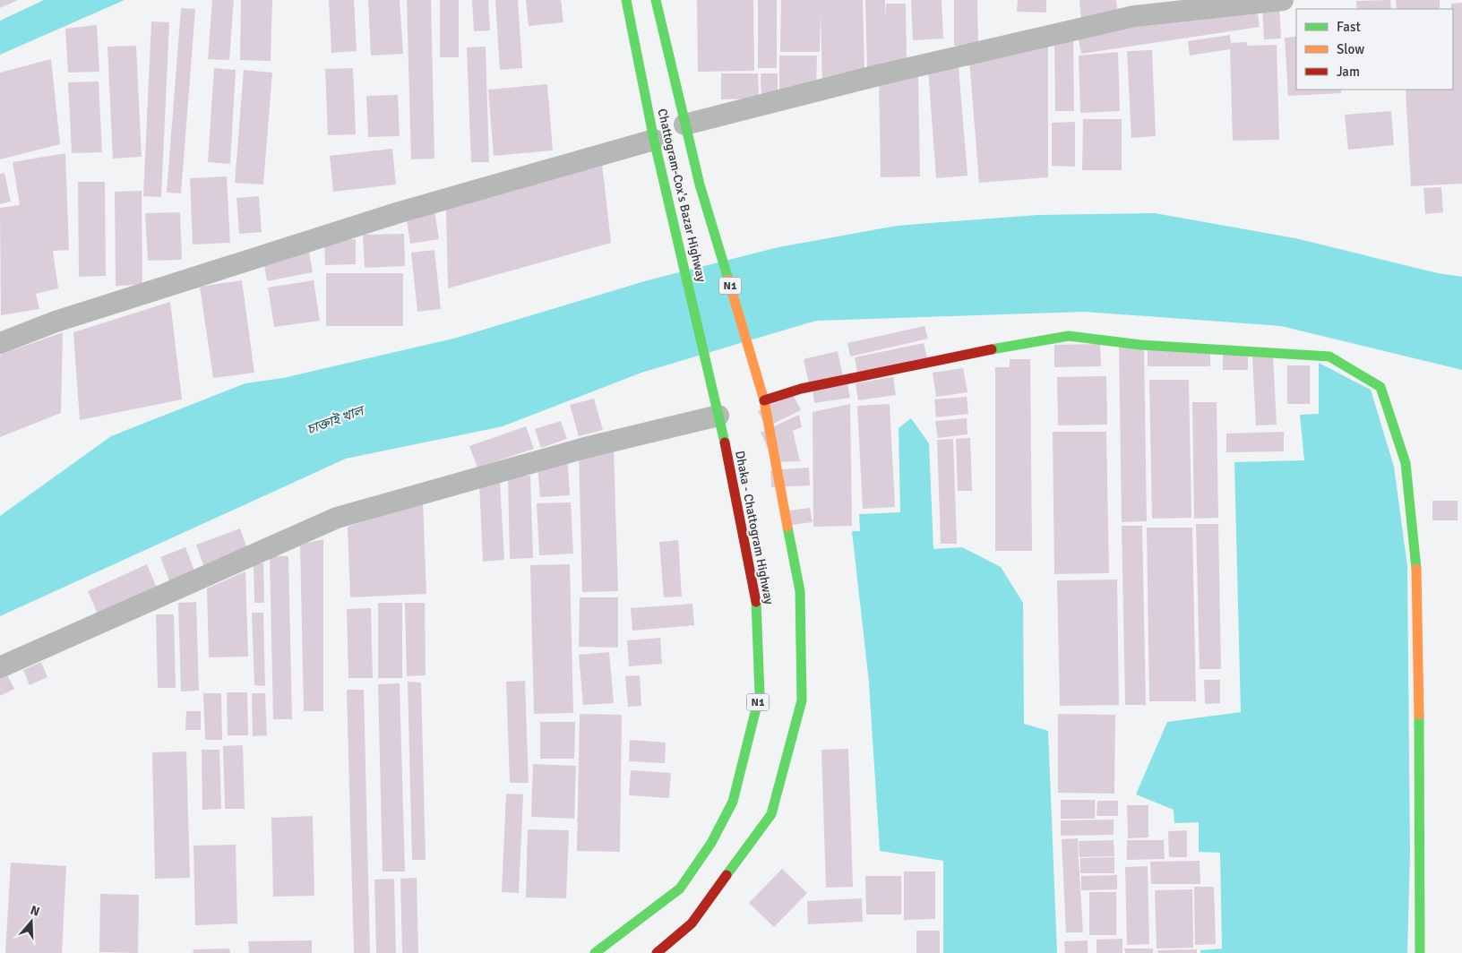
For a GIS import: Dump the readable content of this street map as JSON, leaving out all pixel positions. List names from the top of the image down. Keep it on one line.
{"streets":{"main road":["Chattogram-Cox's Bazar Highway","N1","Dhaka - Chattogram Highway"]},"crossings":[["Chattogram-Cox's Bazar Highway","N1"],["Chattogram-Cox's Bazar Highway","Dhaka - Chattogram Highway"]],"water":["চাক্তাই খাল"],"legend":["Fast","Slow","Jam"],"north":"top"}
